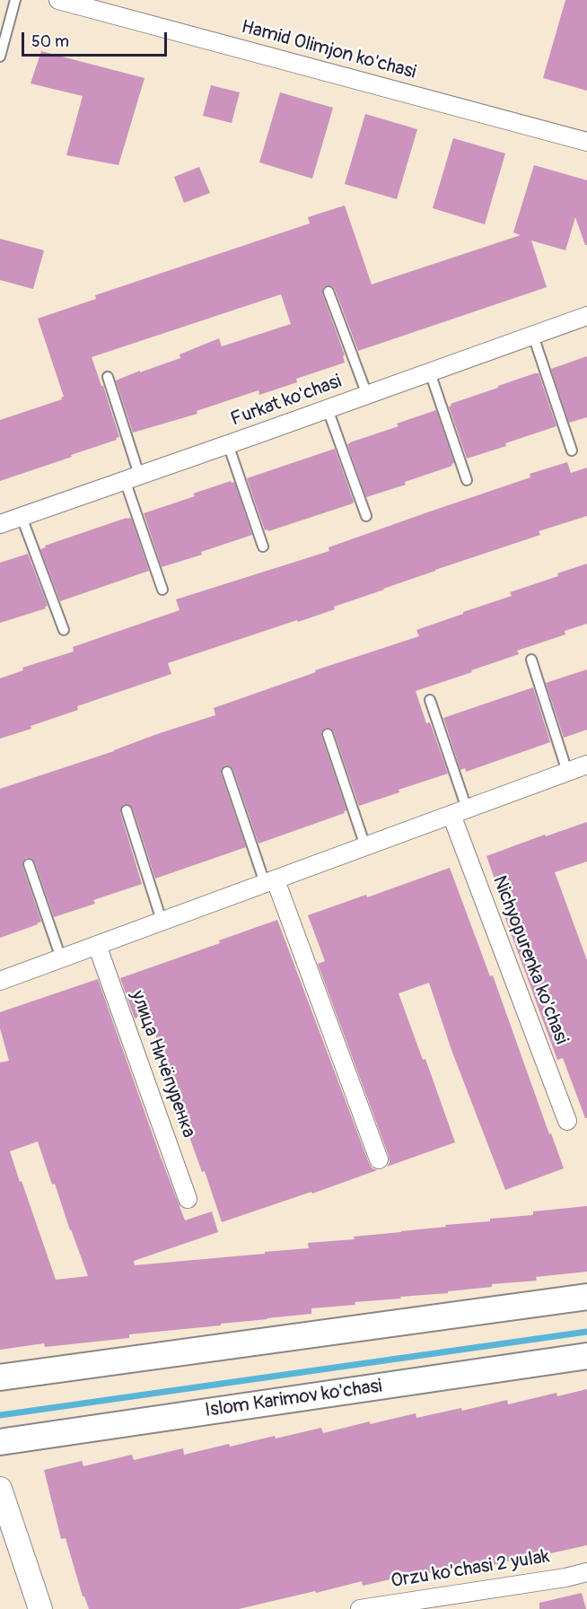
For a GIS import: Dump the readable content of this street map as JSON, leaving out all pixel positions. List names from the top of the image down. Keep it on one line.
{"streets":{"main road":["Islom Karimov ko'chasi"],"street":["Hamid Olimjon ko'chasi","Furkat ko'chasi","Nichyopurenka ko'chasi","улица Ничёпуренка","Orzu ko'chasi 2 yulak"]},"scale_bar":"50 m"}
